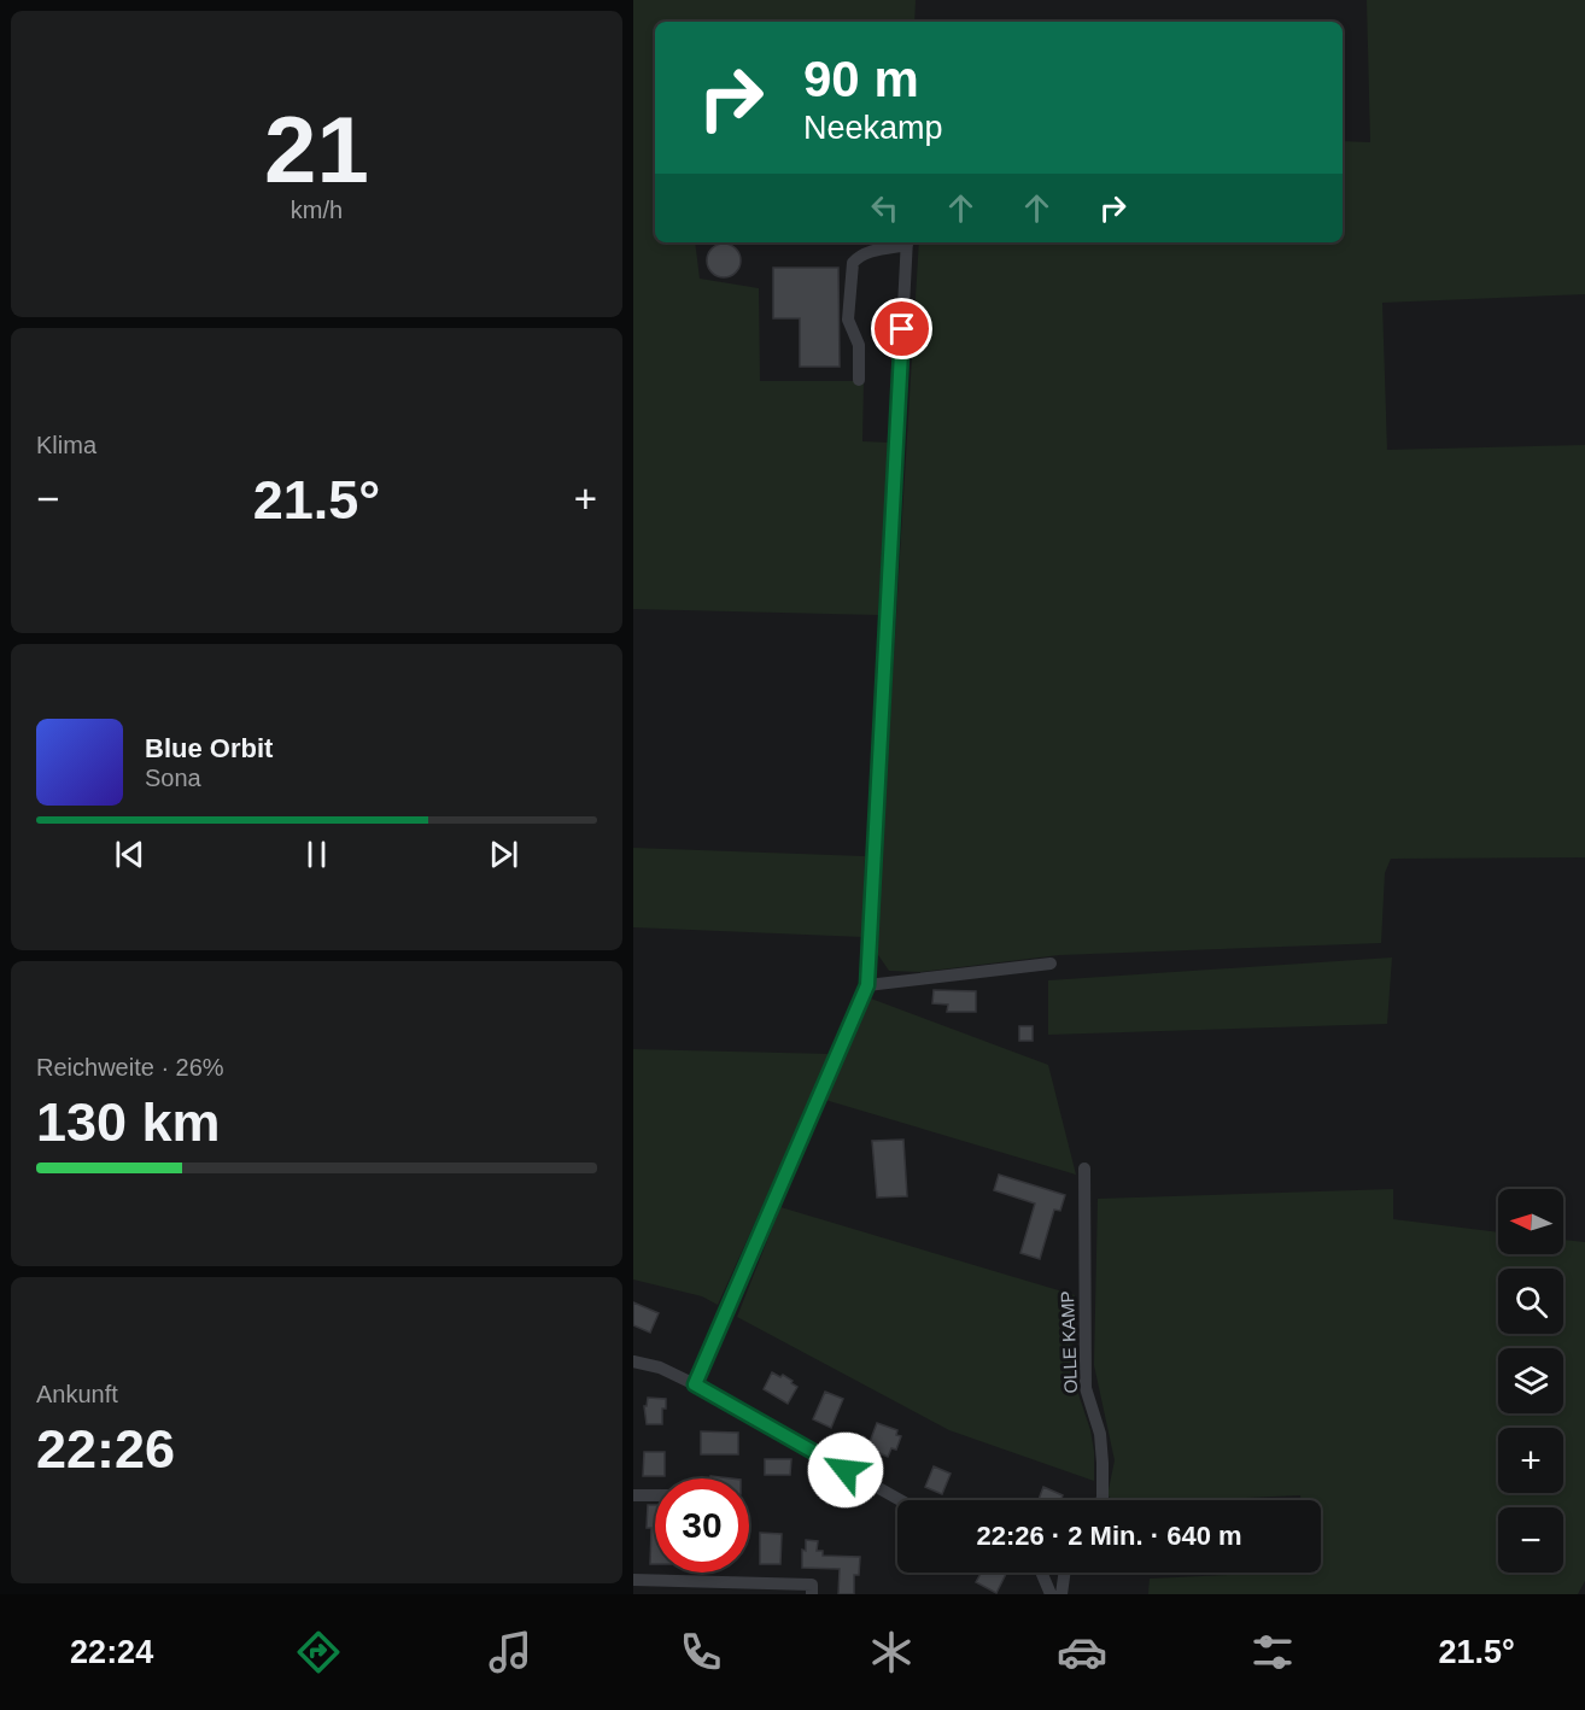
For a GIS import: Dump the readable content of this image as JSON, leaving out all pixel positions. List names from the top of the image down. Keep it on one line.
{"streets":{"street":["OLLE KAMP"]},"north":"left","page":{"tile":[["21","km/h"],"Klima",["Reichweite · 26%","130 km"],["Ankunft","22:26"]],"turn":["90 m","Neekamp"],"heat":["−","21.5°","+"],"song":["Blue Orbit","Sona"],"map_buttons":["+","−"],"limit":"30","trip":"22:26 · 2 Min. · 640 m","tabs":["22:24","21.5°"]}}
